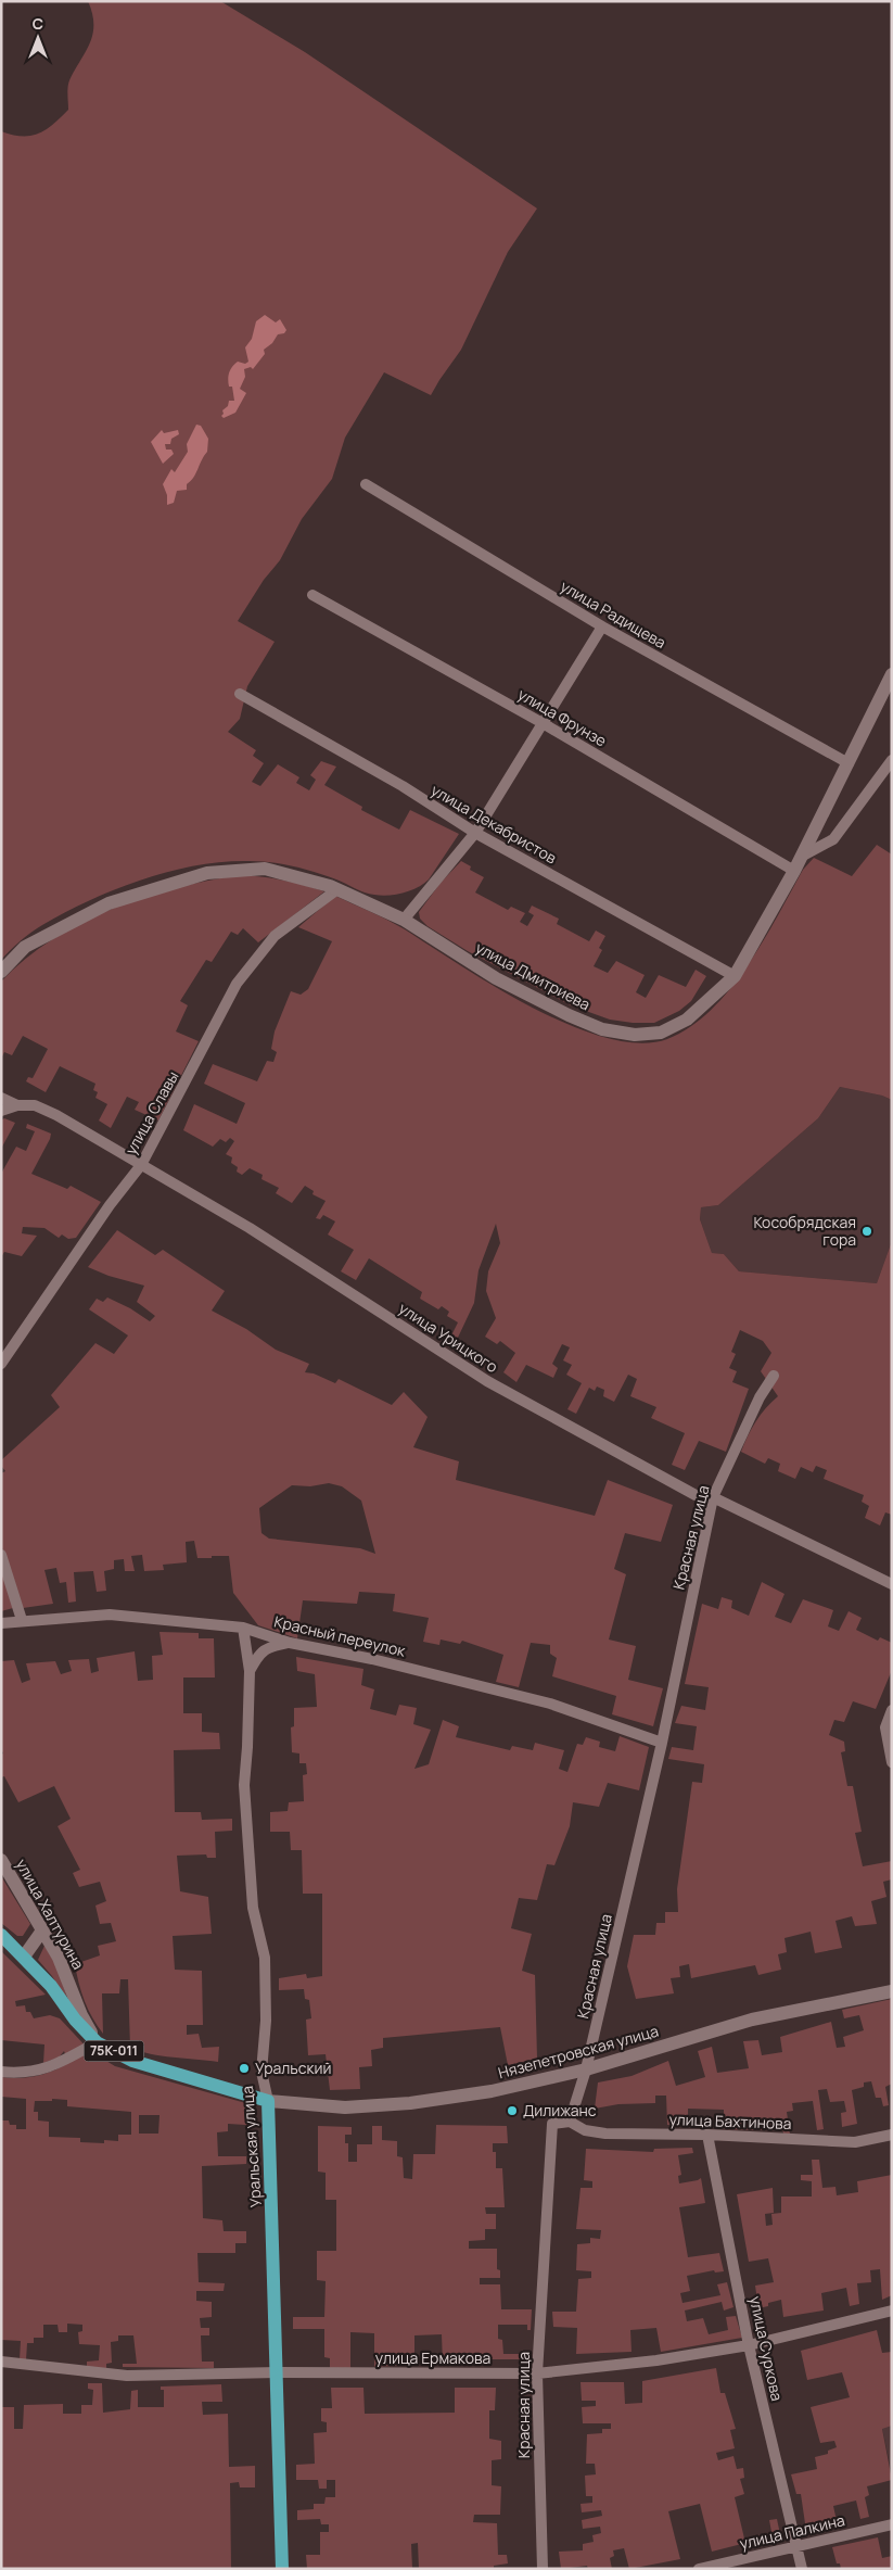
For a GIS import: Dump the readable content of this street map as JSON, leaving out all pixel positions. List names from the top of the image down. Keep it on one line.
{"streets":{"main road":["75К-011","Уральская улица"],"street":["улица Радищева","улица Фрунзе","улица Декабристов","улица Дмитриева","улица Славы","улица Урицкого","Красная улица","Красный переулок","улица Халтурина","Нязепетровская улица","улица Бахтинова","улица Суркова","улица Ермакова","улица Палкина"]},"crossings":[["улица Радищева","улица Дмитриева"],["улица Фрунзе","улица Дмитриева"],["улица Декабристов","улица Дмитриева"],["улица Дмитриева","улица Славы"],["улица Славы","улица Урицкого"],["улица Урицкого","Красная улица"],["Красная улица","Красный переулок"],["Красная улица","Нязепетровская улица"],["Красная улица","улица Бахтинова"],["Красная улица","улица Ермакова"],["Красный переулок","Уральская улица"],["улица Халтурина","75К-011"],["75К-011","Нязепетровская улица"],["75К-011","Уральская улица"],["Нязепетровская улица","Уральская улица"],["улица Бахтинова","улица Суркова"],["Уральская улица","улица Ермакова"],["улица Суркова","улица Ермакова"],["улица Суркова","улица Палкина"]],"places":["Кособрядская гора","Уральский","Дилижанс"],"north":"top"}
